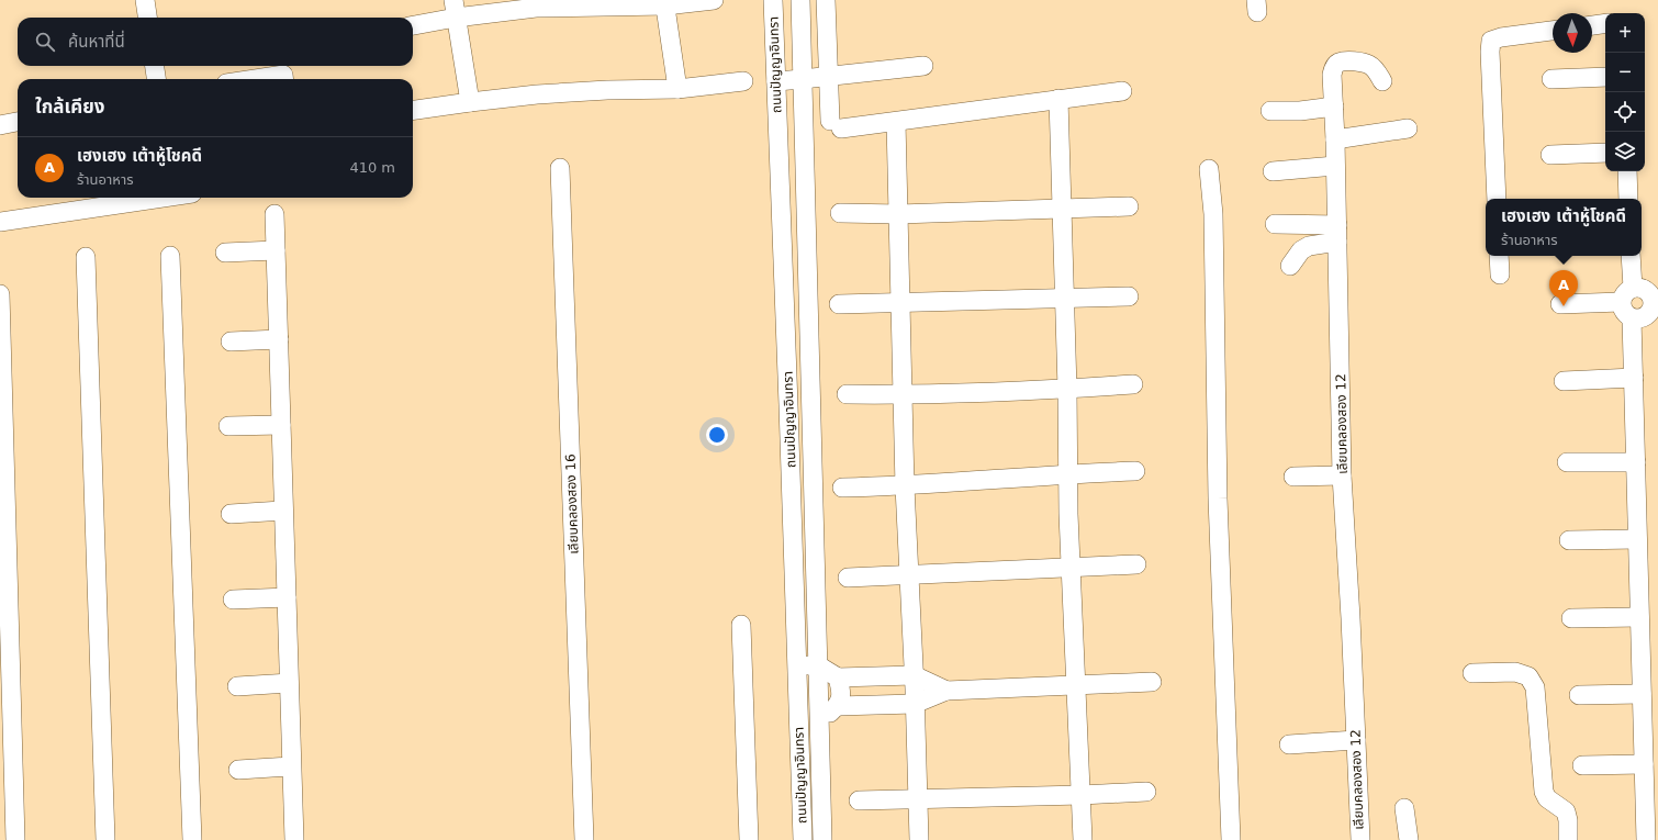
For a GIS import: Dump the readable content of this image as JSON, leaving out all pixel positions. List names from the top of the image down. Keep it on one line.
{"streets":{"street":["ถนนปัญญาอินทรา","เลียบคลองสอง 12","เลียบคลองสอง 16"]},"north":"bottom","page":{"map_buttons":["+","−"],"search":"ค้นหาที่นี่","heading":"ใกล้เคียง","list":[{"mark":"A","name":"เฮงเฮง เต้าหู้โชคดี","note":"ร้านอาหาร","value":"410 m"}],"popup":["เฮงเฮง เต้าหู้โชคดี","ร้านอาหาร"],"pins":"A"}}
